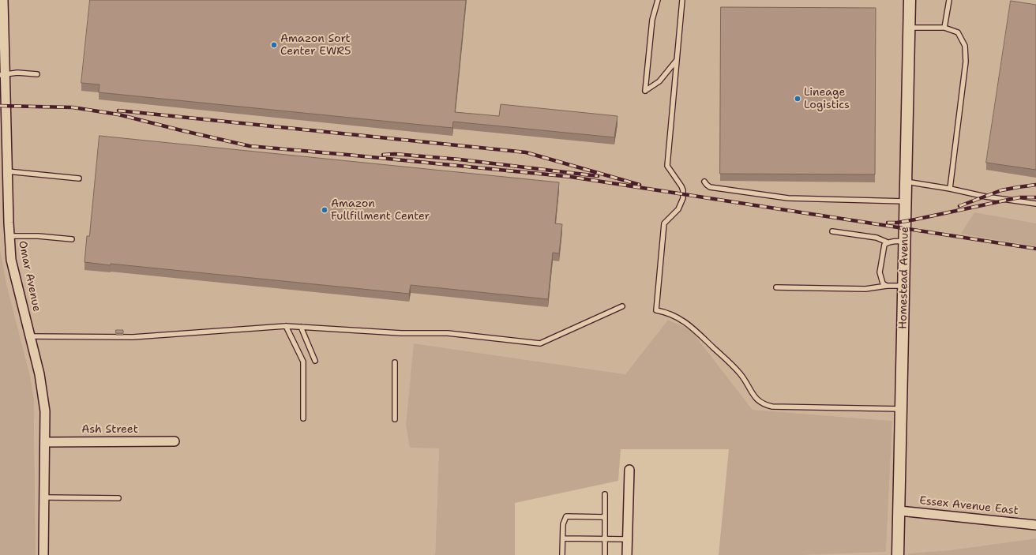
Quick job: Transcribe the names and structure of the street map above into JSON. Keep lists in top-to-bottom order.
{
  "streets": {
    "street": [
      "Omar Avenue",
      "Homestead Avenue",
      "Ash Street",
      "Essex Avenue East"
    ]
  },
  "crossings": [
    ["Omar Avenue", "Ash Street"],
    ["Homestead Avenue", "Essex Avenue East"]
  ],
  "places": ["Amazon Sort Center EWR5", "Lineage Logistics", "Amazon Fullfillment Center"]
}
